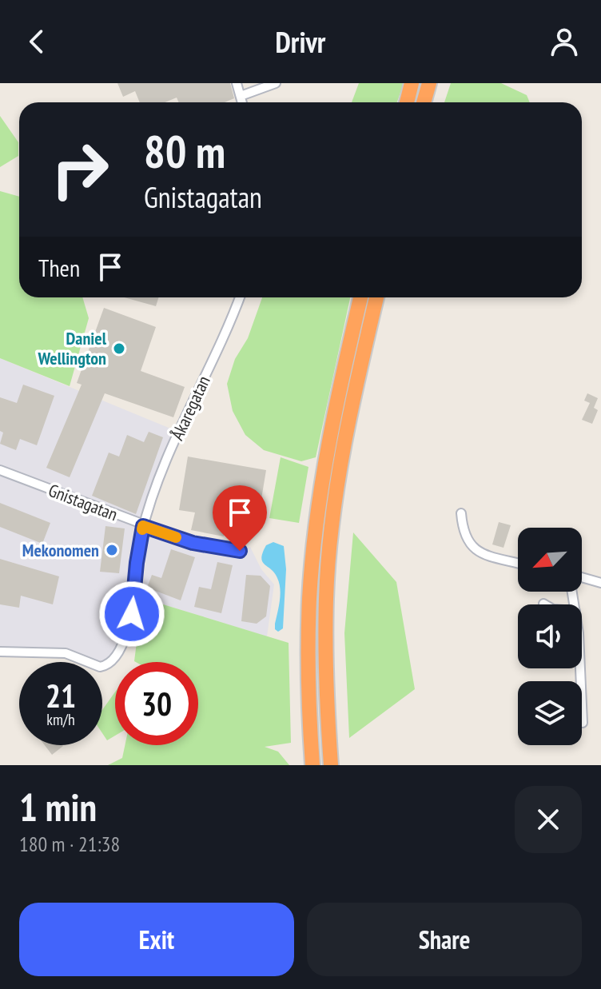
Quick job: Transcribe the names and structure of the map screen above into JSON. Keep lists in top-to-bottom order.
{
  "streets": {
    "street": ["Åkaregatan", "Gnistagatan"]
  },
  "crossings": [
    ["Åkaregatan", "Gnistagatan"]
  ],
  "places": ["Daniel Wellington", "Mekonomen"],
  "north": "bottom left",
  "page": {
    "header": "Drivr",
    "turn": ["80 m", "Gnistagatan"],
    "then": "Then",
    "speed": "21 km/h",
    "limit": "30",
    "heading": ["1 min", "180 m · 21:38"],
    "buttons": ["Exit", "Share"]
  }
}
